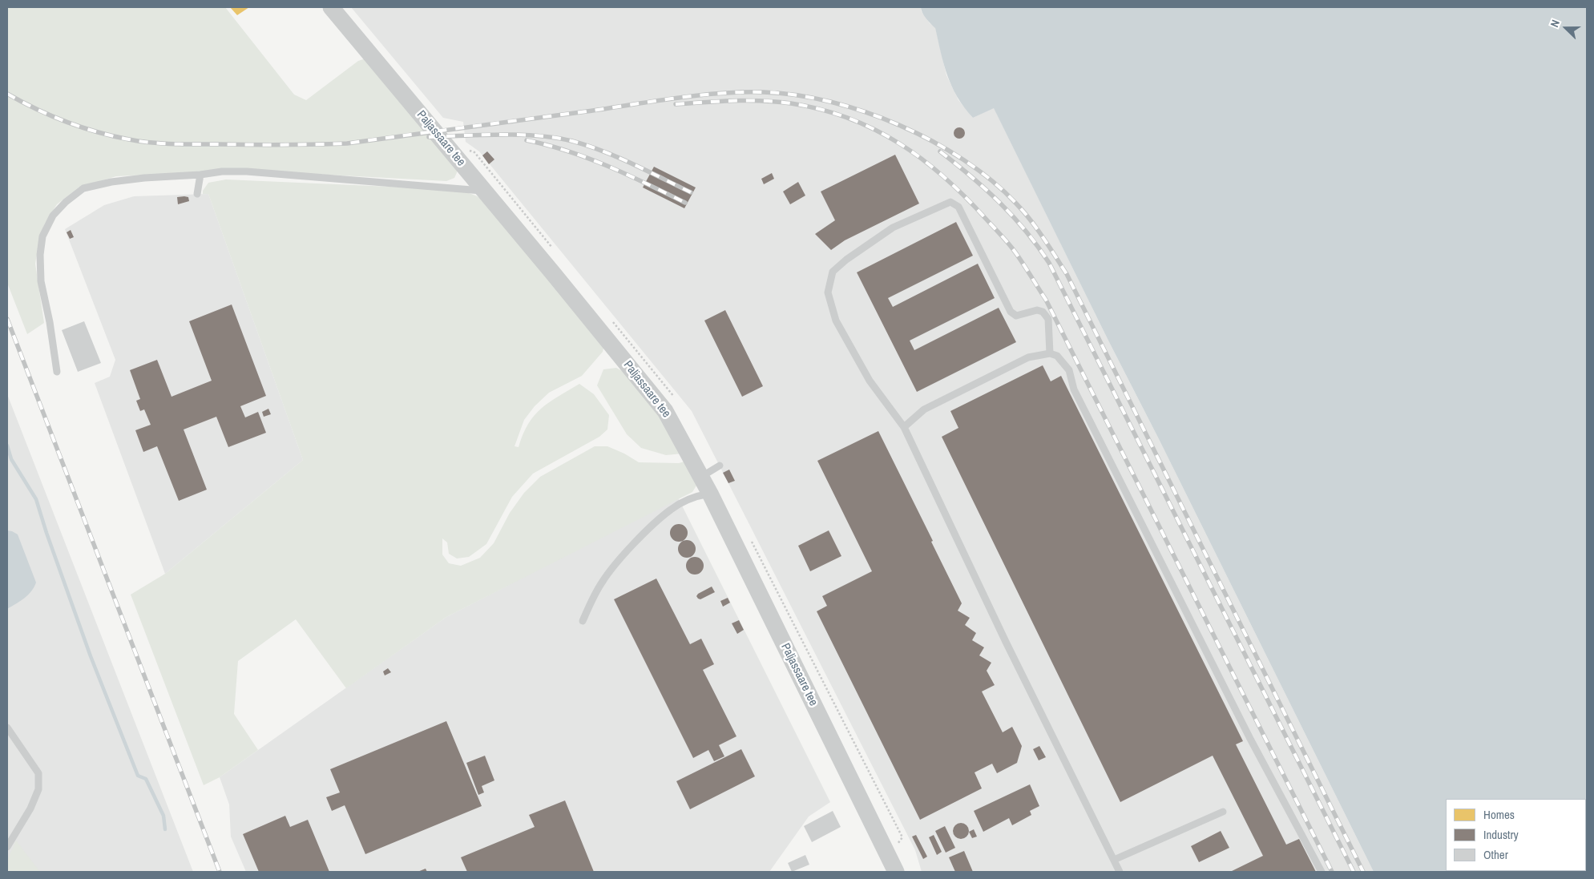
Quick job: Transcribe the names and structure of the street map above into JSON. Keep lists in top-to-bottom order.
{
  "streets": {
    "street": ["Paljassaare tee"]
  },
  "legend": ["Homes", "Industry", "Other"],
  "north": "left"
}
